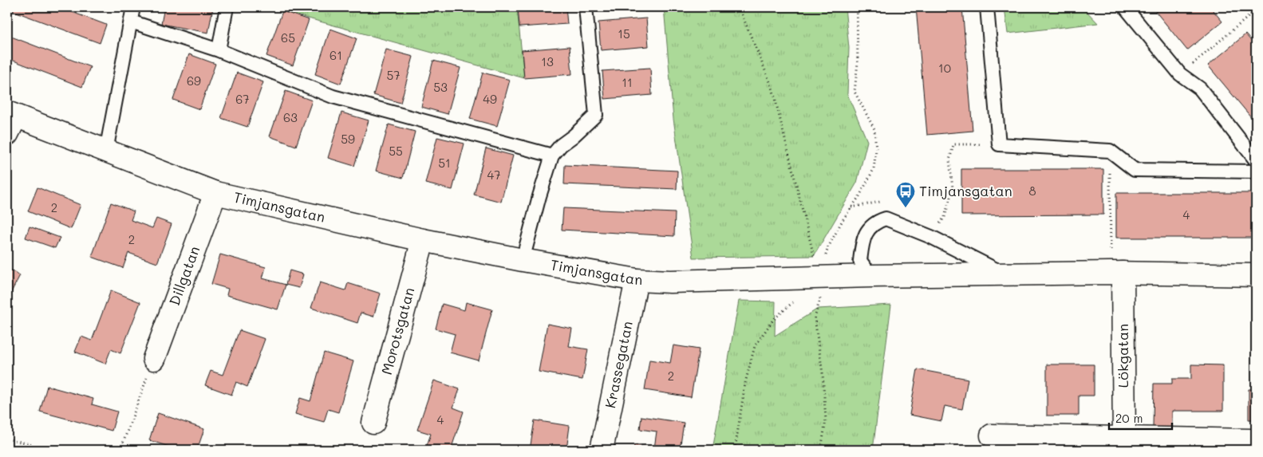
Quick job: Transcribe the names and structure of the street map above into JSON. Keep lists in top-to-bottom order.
{
  "streets": {
    "street": [
      "Timjansgatan",
      "Dillgatan",
      "Morotsgatan",
      "Lökgatan",
      "Krassegatan"
    ]
  },
  "crossings": [
    ["Timjansgatan", "Dillgatan"],
    ["Timjansgatan", "Morotsgatan"],
    ["Timjansgatan", "Lökgatan"],
    ["Timjansgatan", "Krassegatan"]
  ],
  "places": {
    "bus stop": ["Timjansgatan"]
  },
  "house_numbers": [
    "15",
    "65",
    "61",
    "13",
    "10",
    "57",
    "69",
    "11",
    "53",
    "67",
    "49",
    "63",
    "59",
    "55",
    "51",
    "47",
    "8",
    "2",
    "4",
    "2",
    "2",
    "4"
  ],
  "scale_bar": "20 m"
}
